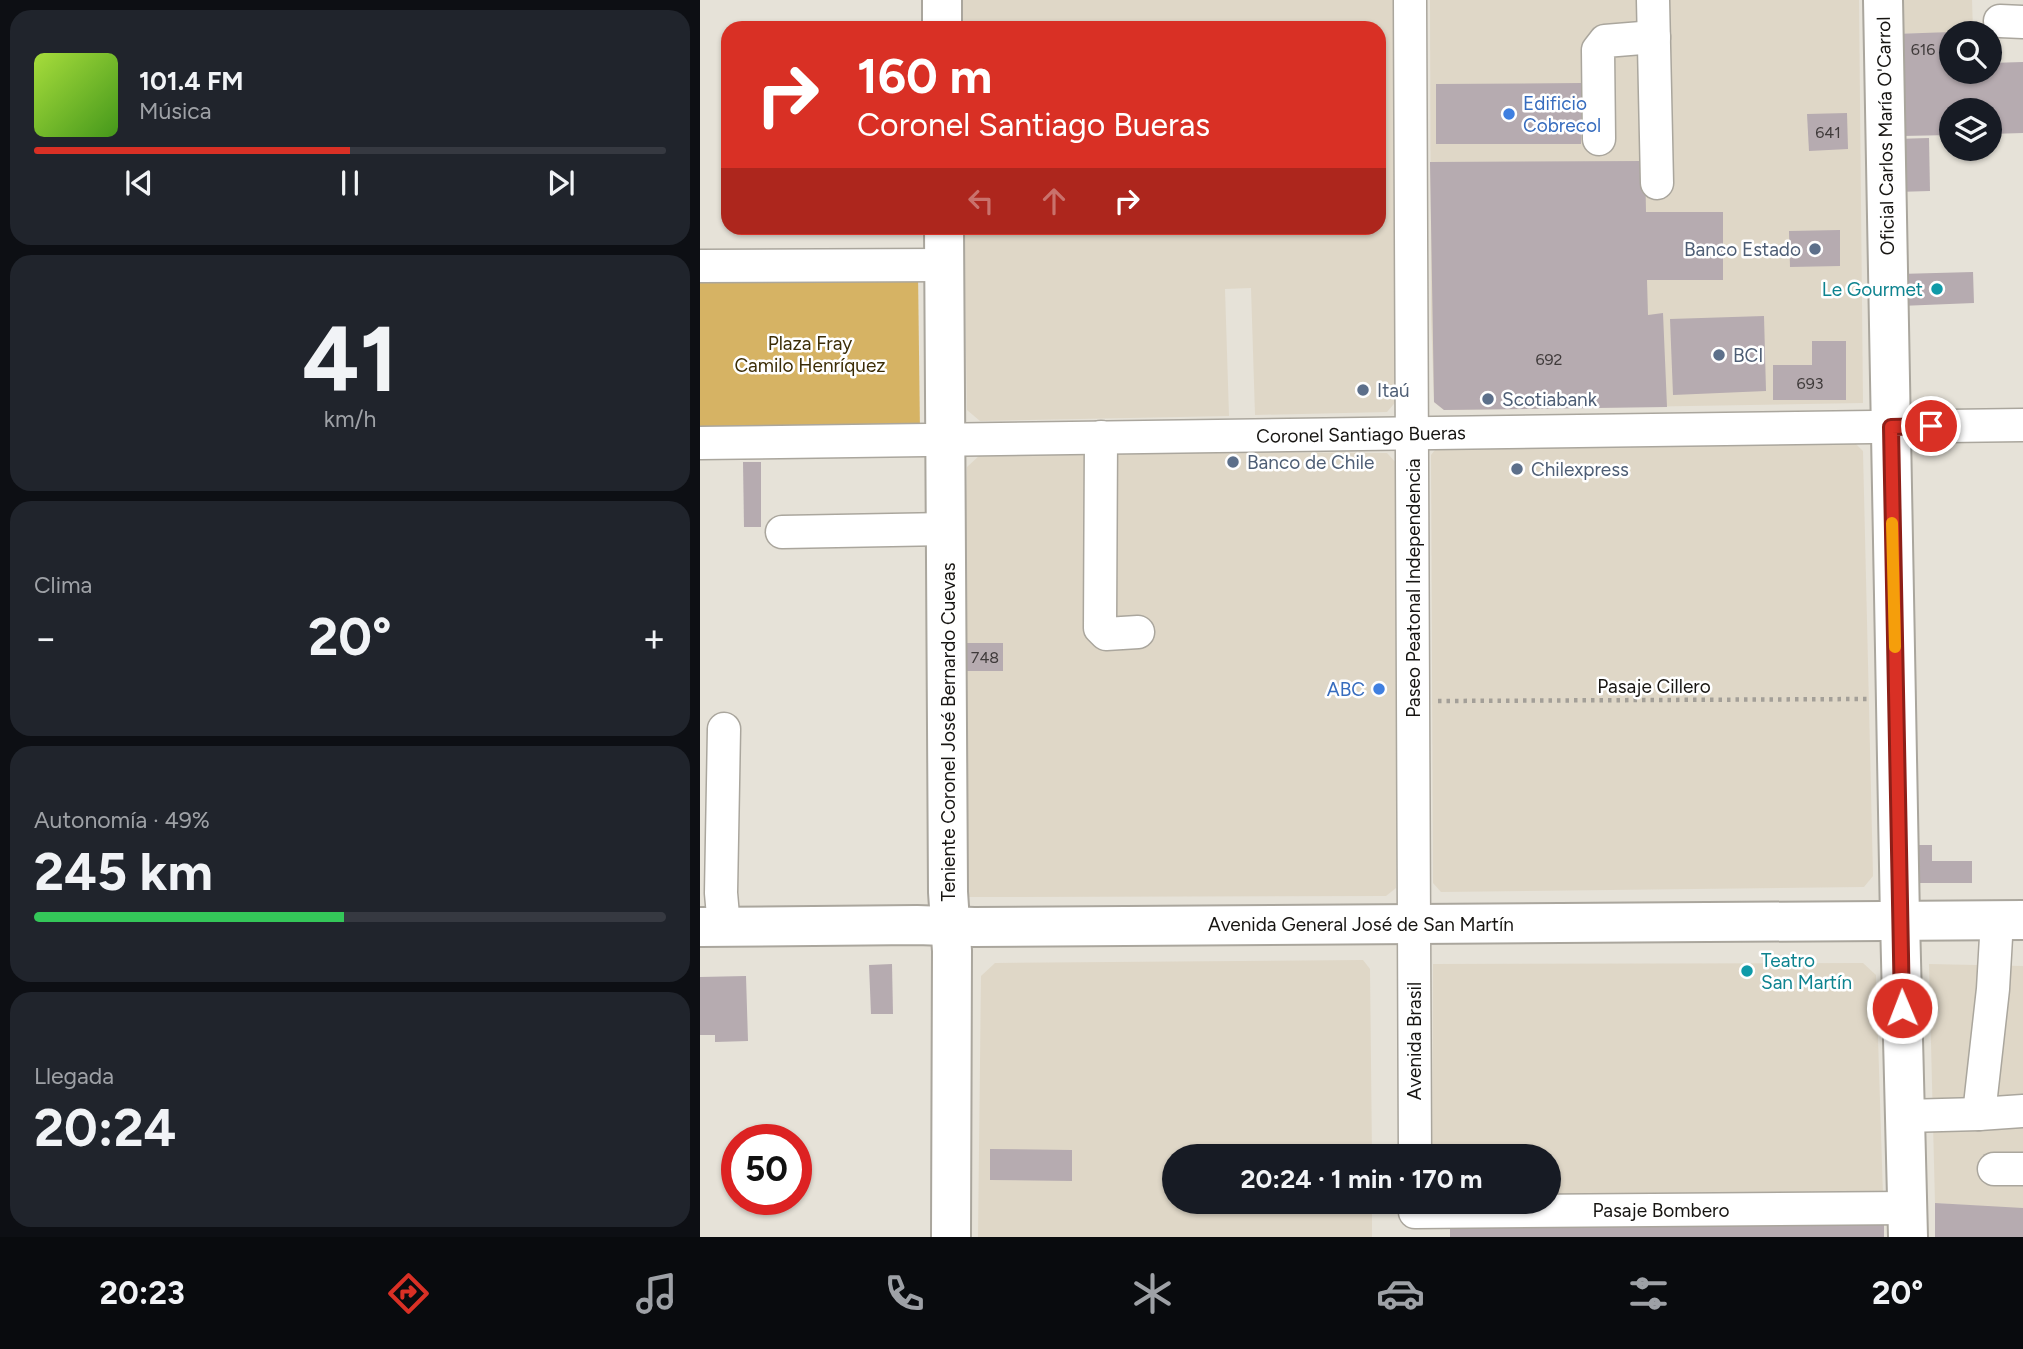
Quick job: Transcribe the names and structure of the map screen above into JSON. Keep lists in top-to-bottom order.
{
  "streets": {
    "main road": ["Oficial Carlos María O'Carrol", "Teniente Coronel José Bernardo Cuevas", "Avenida General José de San Martín"],
    "street": [
      "Coronel Santiago Bueras",
      "Paseo Peatonal Independencia",
      "Avenida Brasil",
      "Pasaje Bombero"
    ],
    "path": ["Pasaje Cillero"]
  },
  "crossings": [
    ["Oficial Carlos María O'Carrol", "Coronel Santiago Bueras"],
    ["Oficial Carlos María O'Carrol", "Pasaje Cillero"],
    ["Oficial Carlos María O'Carrol", "Avenida General José de San Martín"],
    ["Oficial Carlos María O'Carrol", "Pasaje Bombero"],
    ["Coronel Santiago Bueras", "Paseo Peatonal Independencia"],
    ["Coronel Santiago Bueras", "Teniente Coronel José Bernardo Cuevas"],
    ["Paseo Peatonal Independencia", "Pasaje Cillero"],
    ["Paseo Peatonal Independencia", "Avenida General José de San Martín"],
    ["Paseo Peatonal Independencia", "Avenida Brasil"],
    ["Teniente Coronel José Bernardo Cuevas", "Avenida General José de San Martín"],
    ["Avenida General José de San Martín", "Avenida Brasil"]
  ],
  "parks": ["Plaza Fray Camilo Henríquez"],
  "places": [
    "Edificio Cobrecol",
    "Banco Estado",
    "Le Gourmet",
    "BCI",
    "Itaú",
    "Scotiabank",
    "Banco de Chile",
    "Chilexpress",
    "ABC",
    "Teatro San Martín"
  ],
  "house_numbers": [
    "616",
    "641",
    "692",
    "693",
    "748"
  ],
  "page": {
    "turn": ["160 m", "Coronel Santiago Bueras"],
    "song": ["101.4 FM", "Música"],
    "tile": [
      ["41", "km/h"],
      "Clima",
      ["Autonomía · 49%", "245 km"],
      ["Llegada", "20:24"]
    ],
    "heat": ["−", "20°", "+"],
    "limit": "50",
    "trip": "20:24 · 1 min · 170 m",
    "tabs": ["20:23", "20°"]
  }
}
